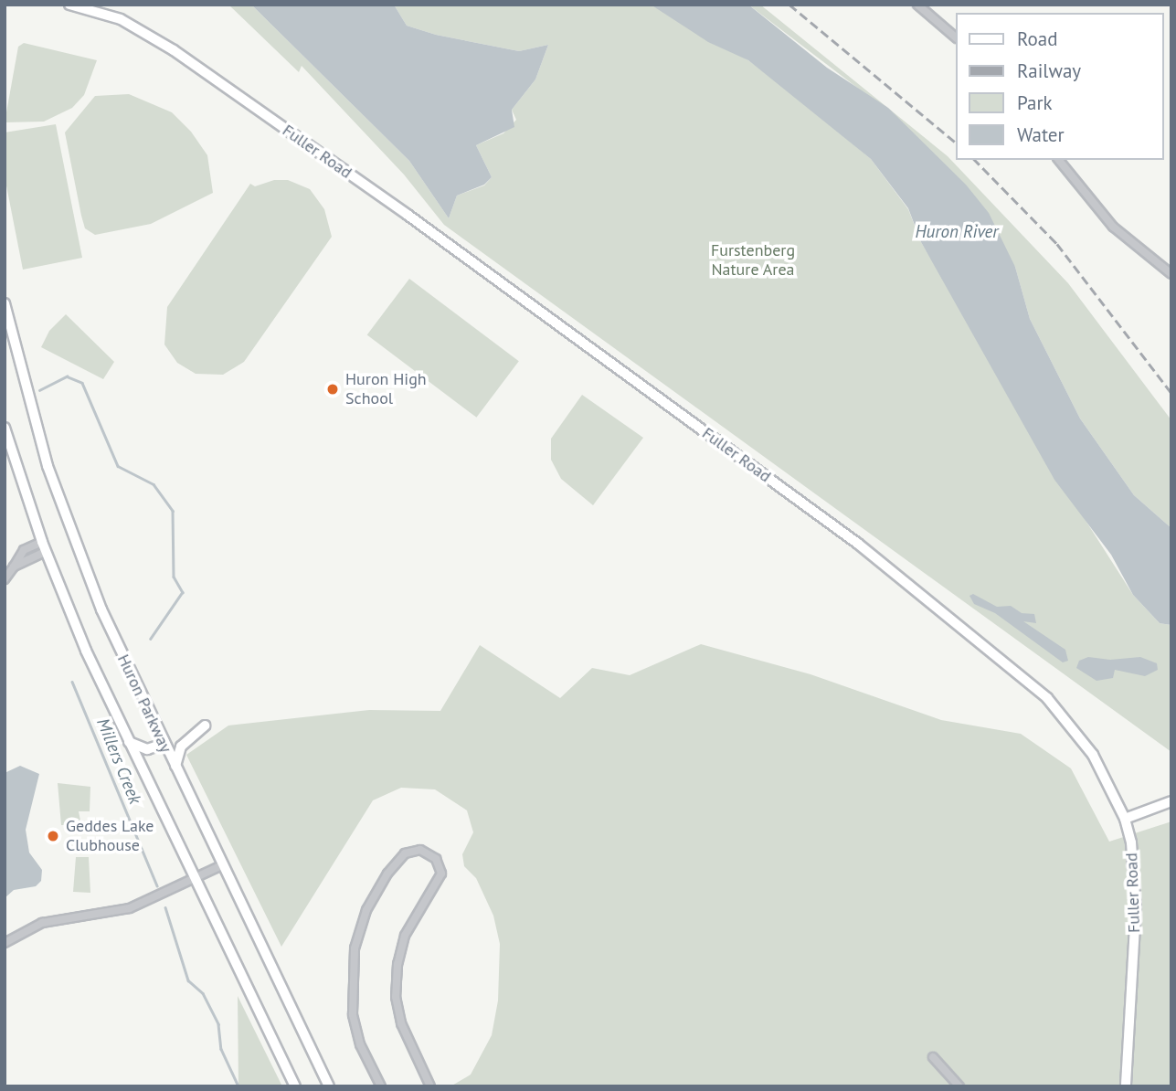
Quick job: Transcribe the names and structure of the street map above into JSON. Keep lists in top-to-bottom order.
{
  "streets": {
    "main road": ["Fuller Road", "Huron Parkway"]
  },
  "water": ["Huron River", "Millers Creek"],
  "parks": ["Furstenberg Nature Area"],
  "places": ["Huron High School", "Geddes Lake Clubhouse"],
  "legend": [
    "Road",
    "Railway",
    "Park",
    "Water"
  ]
}
